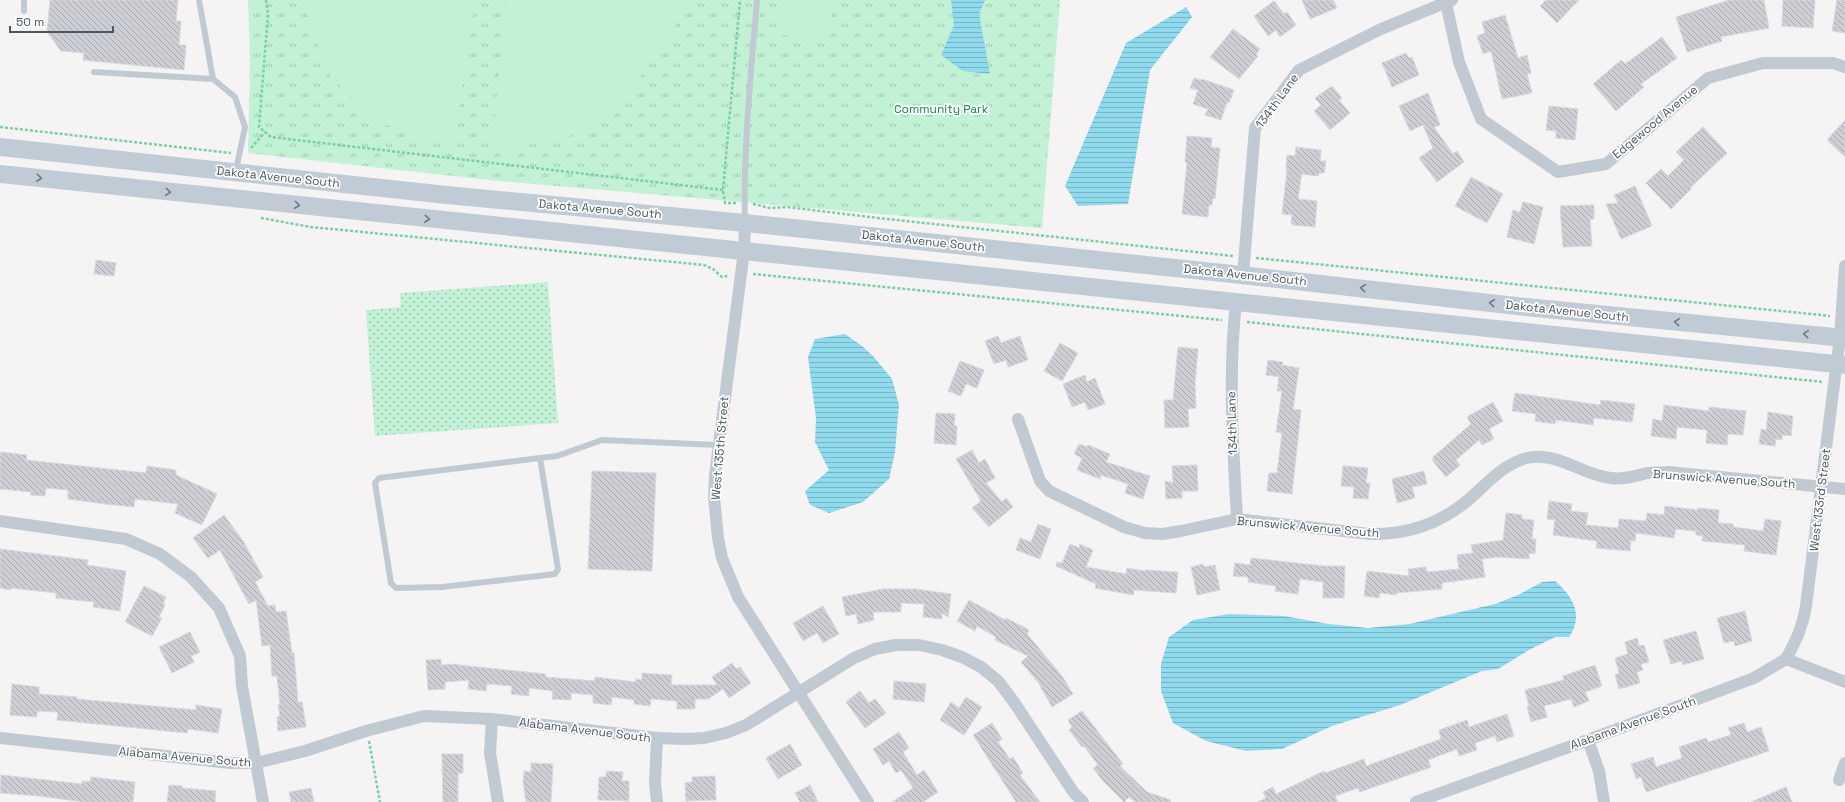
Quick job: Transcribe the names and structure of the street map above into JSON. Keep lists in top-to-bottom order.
{
  "streets": {
    "main road": ["Dakota Avenue South"],
    "street": [
      "134th Lane",
      "Edgewood Avenue",
      "West 135th Street",
      "Brunswick Avenue South",
      "West 133rd Street",
      "Alabama Avenue South"
    ]
  },
  "crossings": [
    ["134th Lane", "Edgewood Avenue"],
    ["134th Lane", "Dakota Avenue South"],
    ["134th Lane", "Brunswick Avenue South"],
    ["Dakota Avenue South", "West 135th Street"],
    ["Dakota Avenue South", "West 133rd Street"],
    ["West 135th Street", "Alabama Avenue South"],
    ["Brunswick Avenue South", "West 133rd Street"],
    ["West 133rd Street", "Alabama Avenue South"]
  ],
  "parks": ["Community Park"],
  "scale_bar": "50 m"
}
